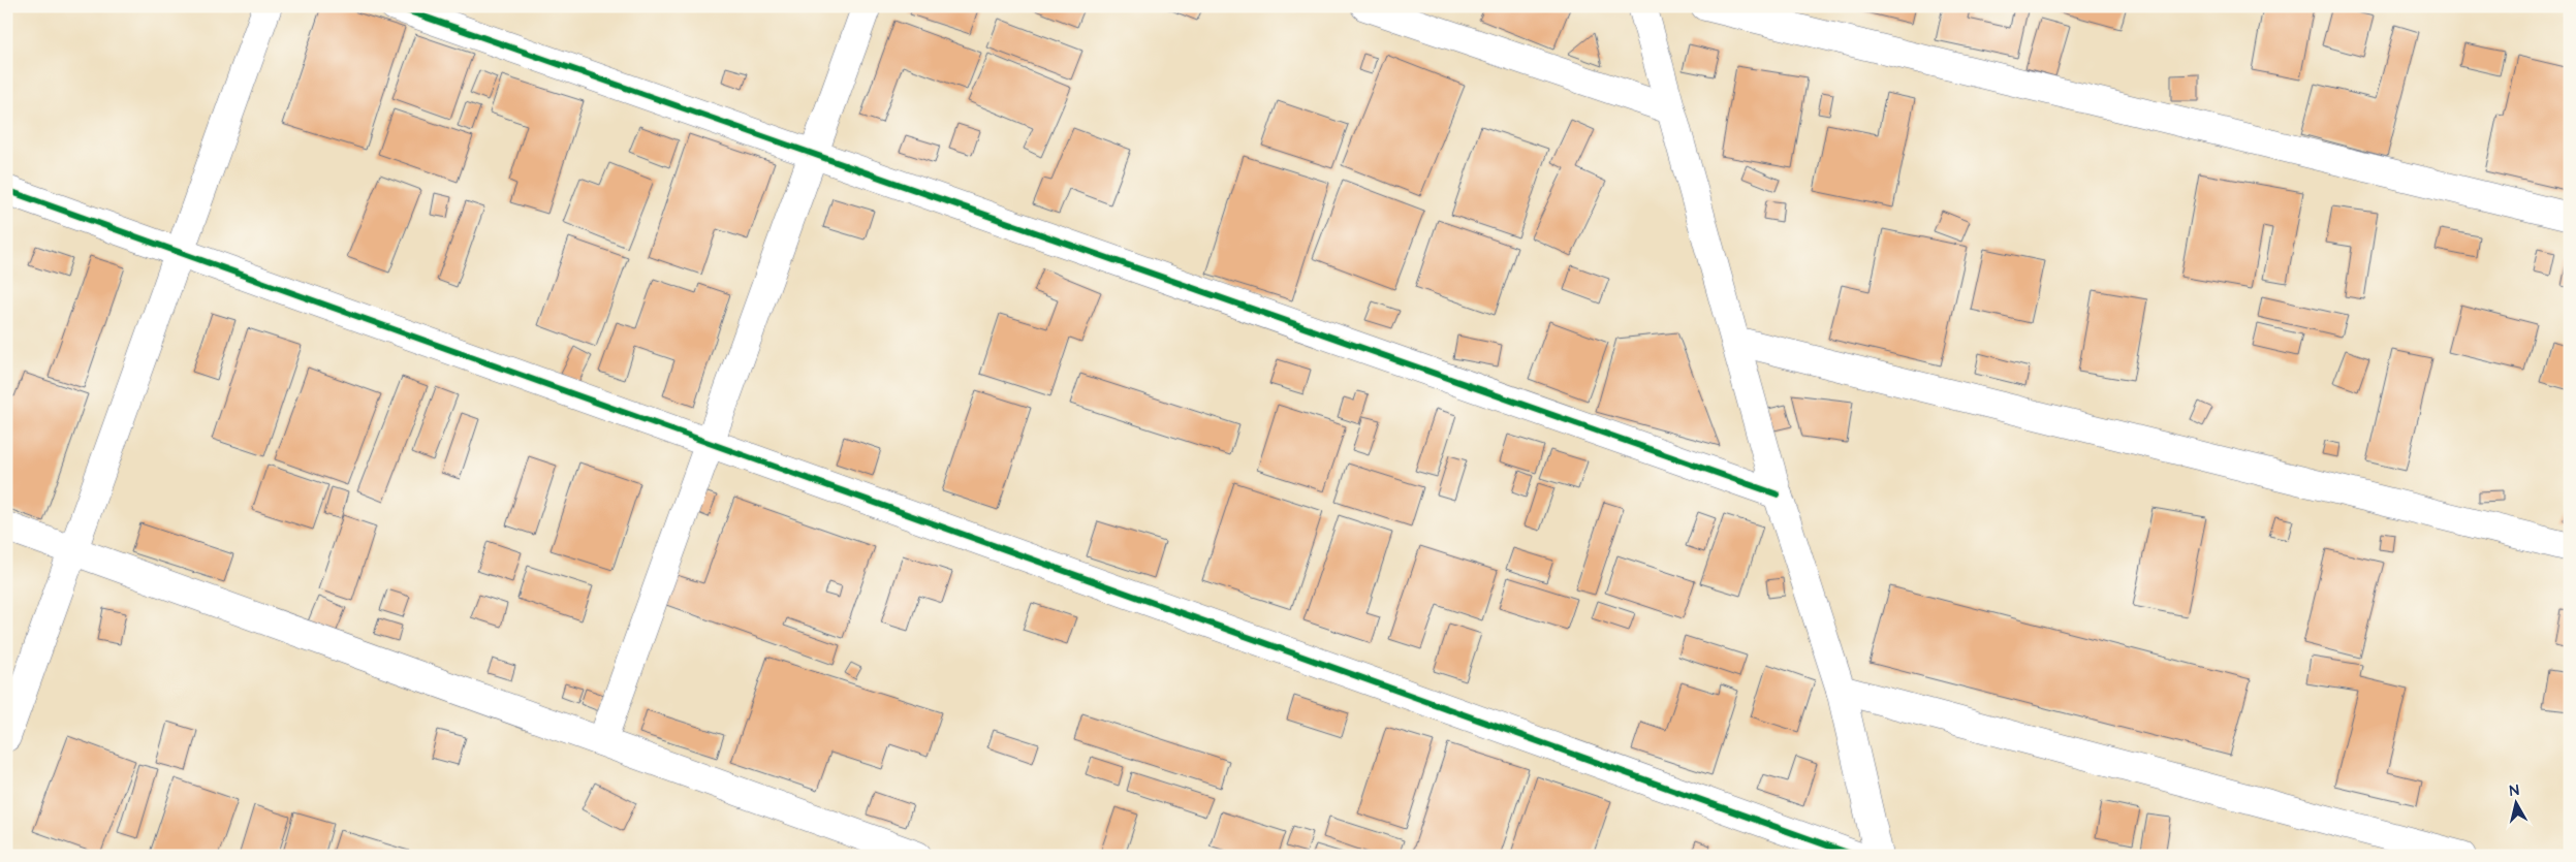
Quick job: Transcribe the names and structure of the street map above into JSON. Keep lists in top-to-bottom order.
{
  "north": "top"
}
